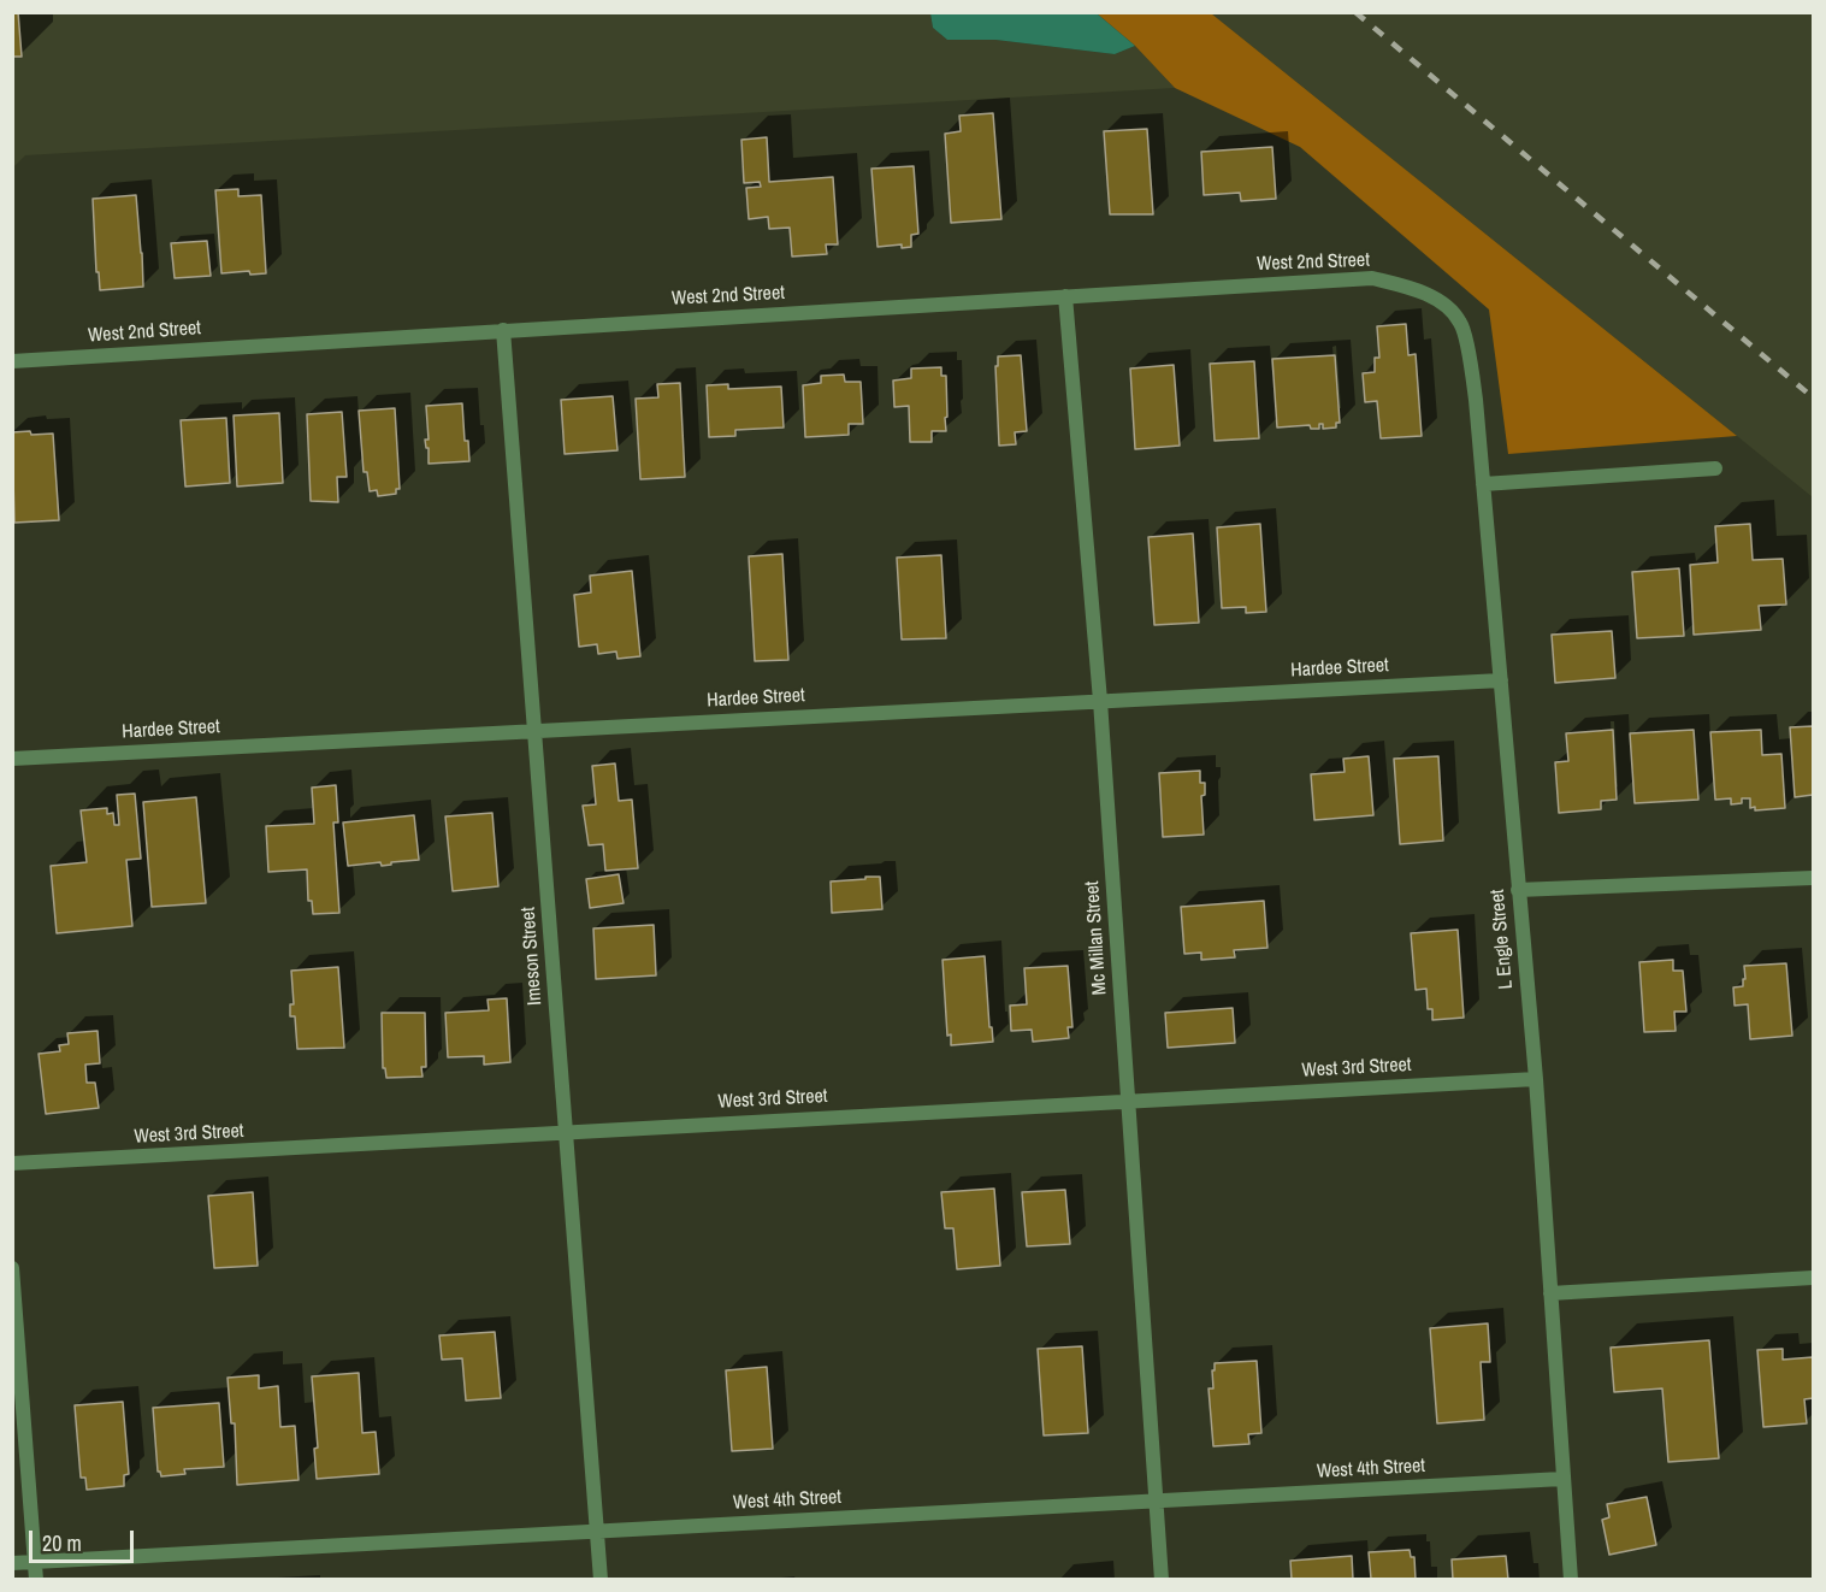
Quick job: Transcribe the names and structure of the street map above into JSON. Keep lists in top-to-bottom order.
{
  "streets": {
    "street": [
      "West 2nd Street",
      "Hardee Street",
      "Mc Millan Street",
      "L Engle Street",
      "Imeson Street",
      "West 3rd Street",
      "West 4th Street"
    ]
  },
  "crossings": [
    ["West 2nd Street", "Mc Millan Street"],
    ["West 2nd Street", "L Engle Street"],
    ["West 2nd Street", "Imeson Street"],
    ["Hardee Street", "Mc Millan Street"],
    ["Hardee Street", "L Engle Street"],
    ["Hardee Street", "Imeson Street"],
    ["Mc Millan Street", "West 3rd Street"],
    ["Mc Millan Street", "West 4th Street"],
    ["L Engle Street", "West 3rd Street"],
    ["L Engle Street", "West 4th Street"],
    ["Imeson Street", "West 3rd Street"],
    ["Imeson Street", "West 4th Street"]
  ],
  "scale_bar": "20 m"
}
